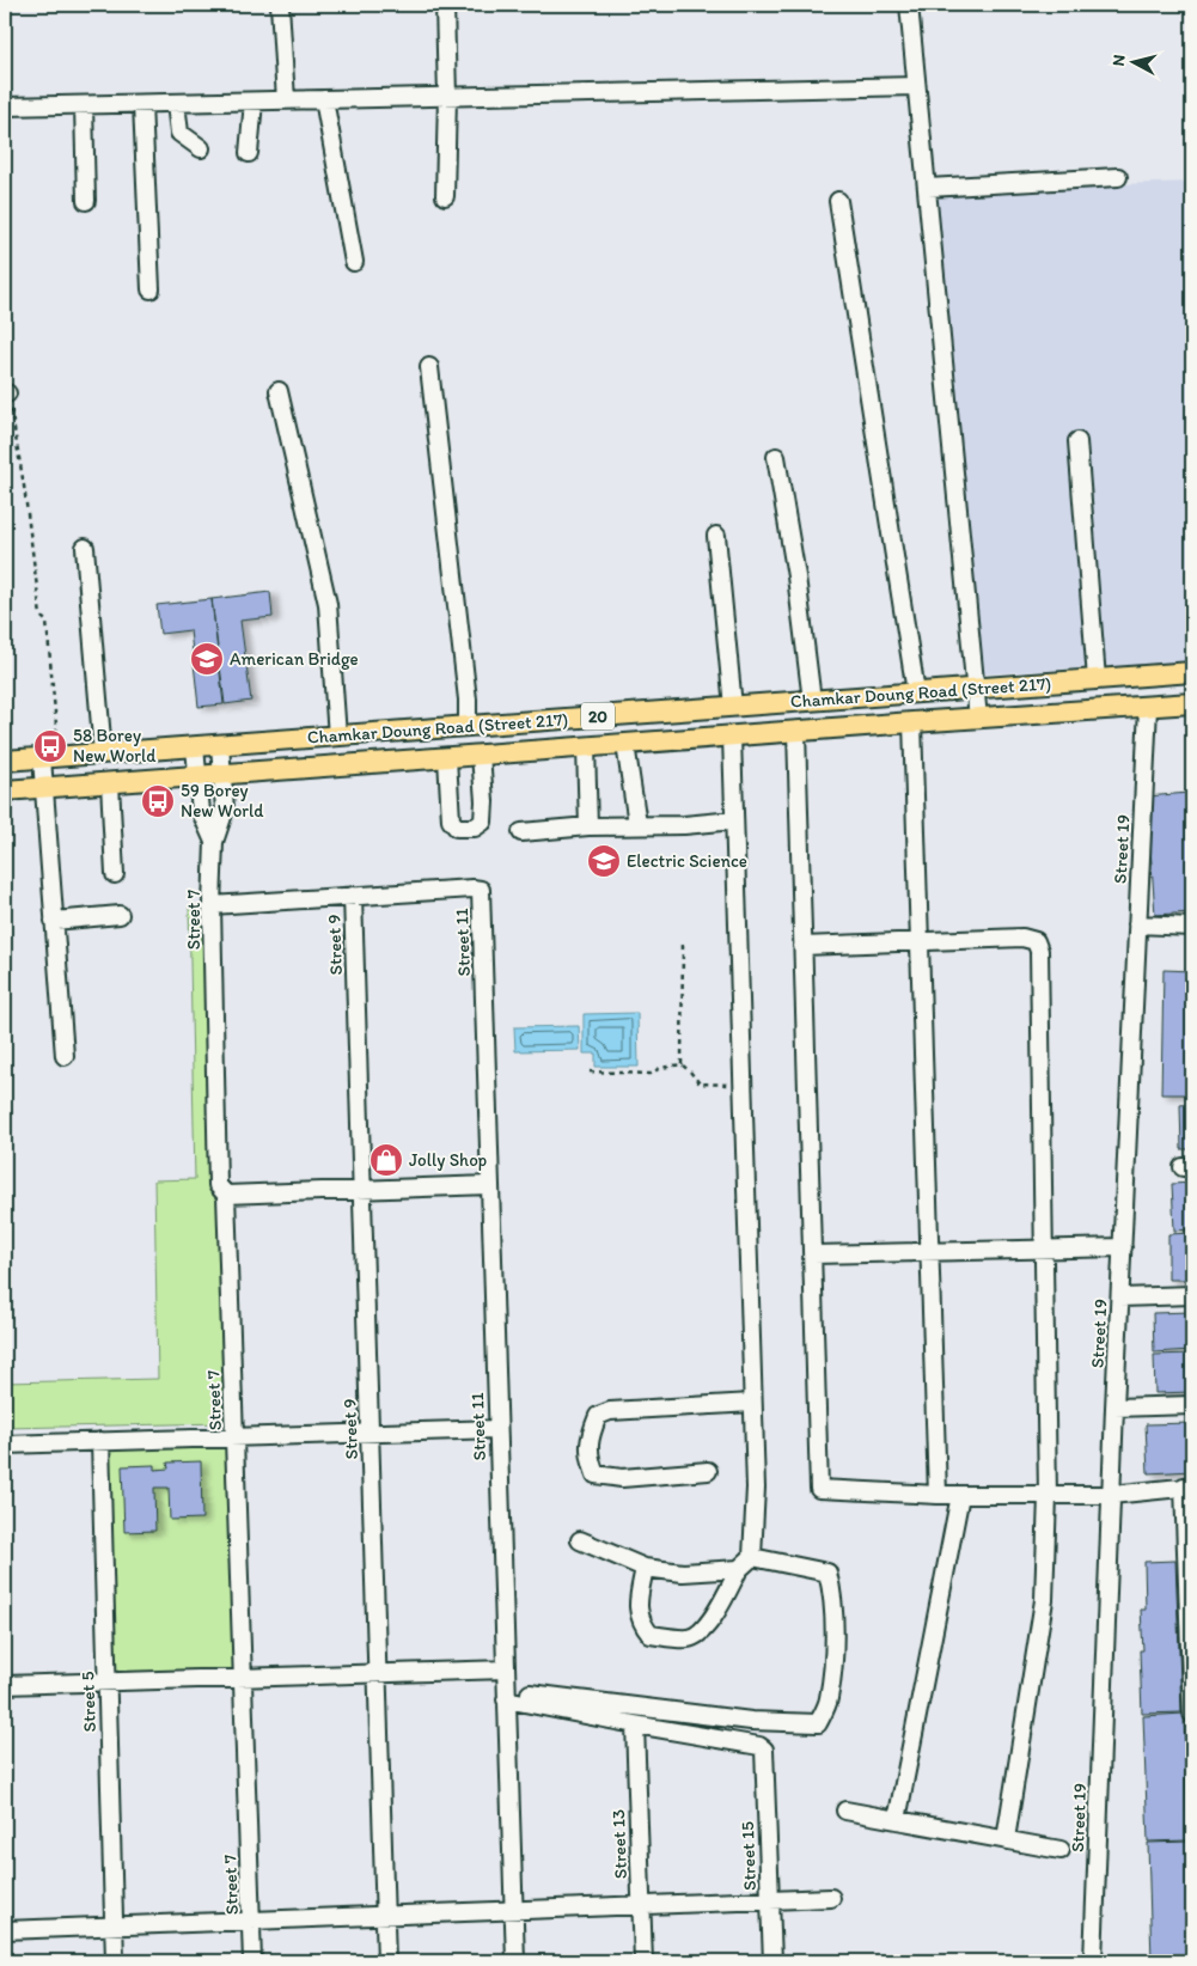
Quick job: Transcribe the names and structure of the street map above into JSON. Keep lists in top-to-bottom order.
{
  "streets": {
    "main road": ["Chamkar Doung Road (Street 217)", "20"],
    "street": [
      "Street 19",
      "Street 7",
      "Street 11",
      "Street 9",
      "Street 5",
      "Street 13",
      "Street 15"
    ]
  },
  "crossings": [
    ["Chamkar Doung Road (Street 217)", "Street 19"],
    ["Chamkar Doung Road (Street 217)", "Street 7"],
    ["Street 11", "Street 9"],
    ["Street 13", "Street 15"]
  ],
  "places": {
    "school or university": ["American Bridge", "Electric Science"],
    "bus stop": ["58 Borey New World", "59 Borey New World"],
    "shop": ["Jolly Shop"]
  },
  "north": "left"
}
